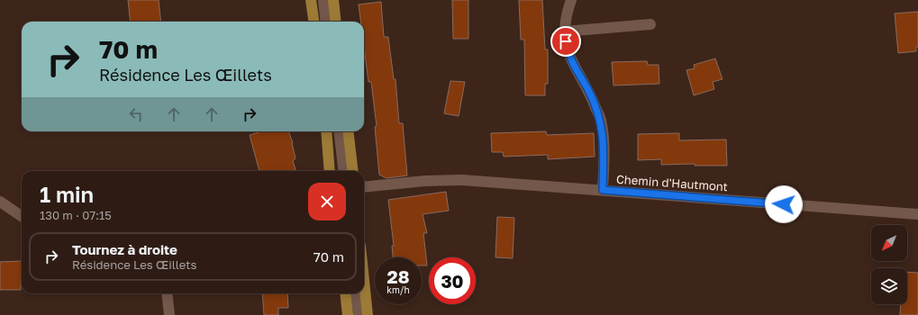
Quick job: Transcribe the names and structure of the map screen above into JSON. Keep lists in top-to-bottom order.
{
  "streets": {
    "street": ["Chemin d'Hautmont"]
  },
  "north": "bottom left",
  "page": {
    "turn": ["70 m", "Résidence Les Œillets"],
    "heading": ["1 min", "130 m · 07:15"],
    "list": [
      {
        "name": "Tournez à droite",
        "note": "Résidence Les Œillets",
        "value": "70 m"
      }
    ],
    "speed": "28 km/h",
    "limit": "30"
  }
}
